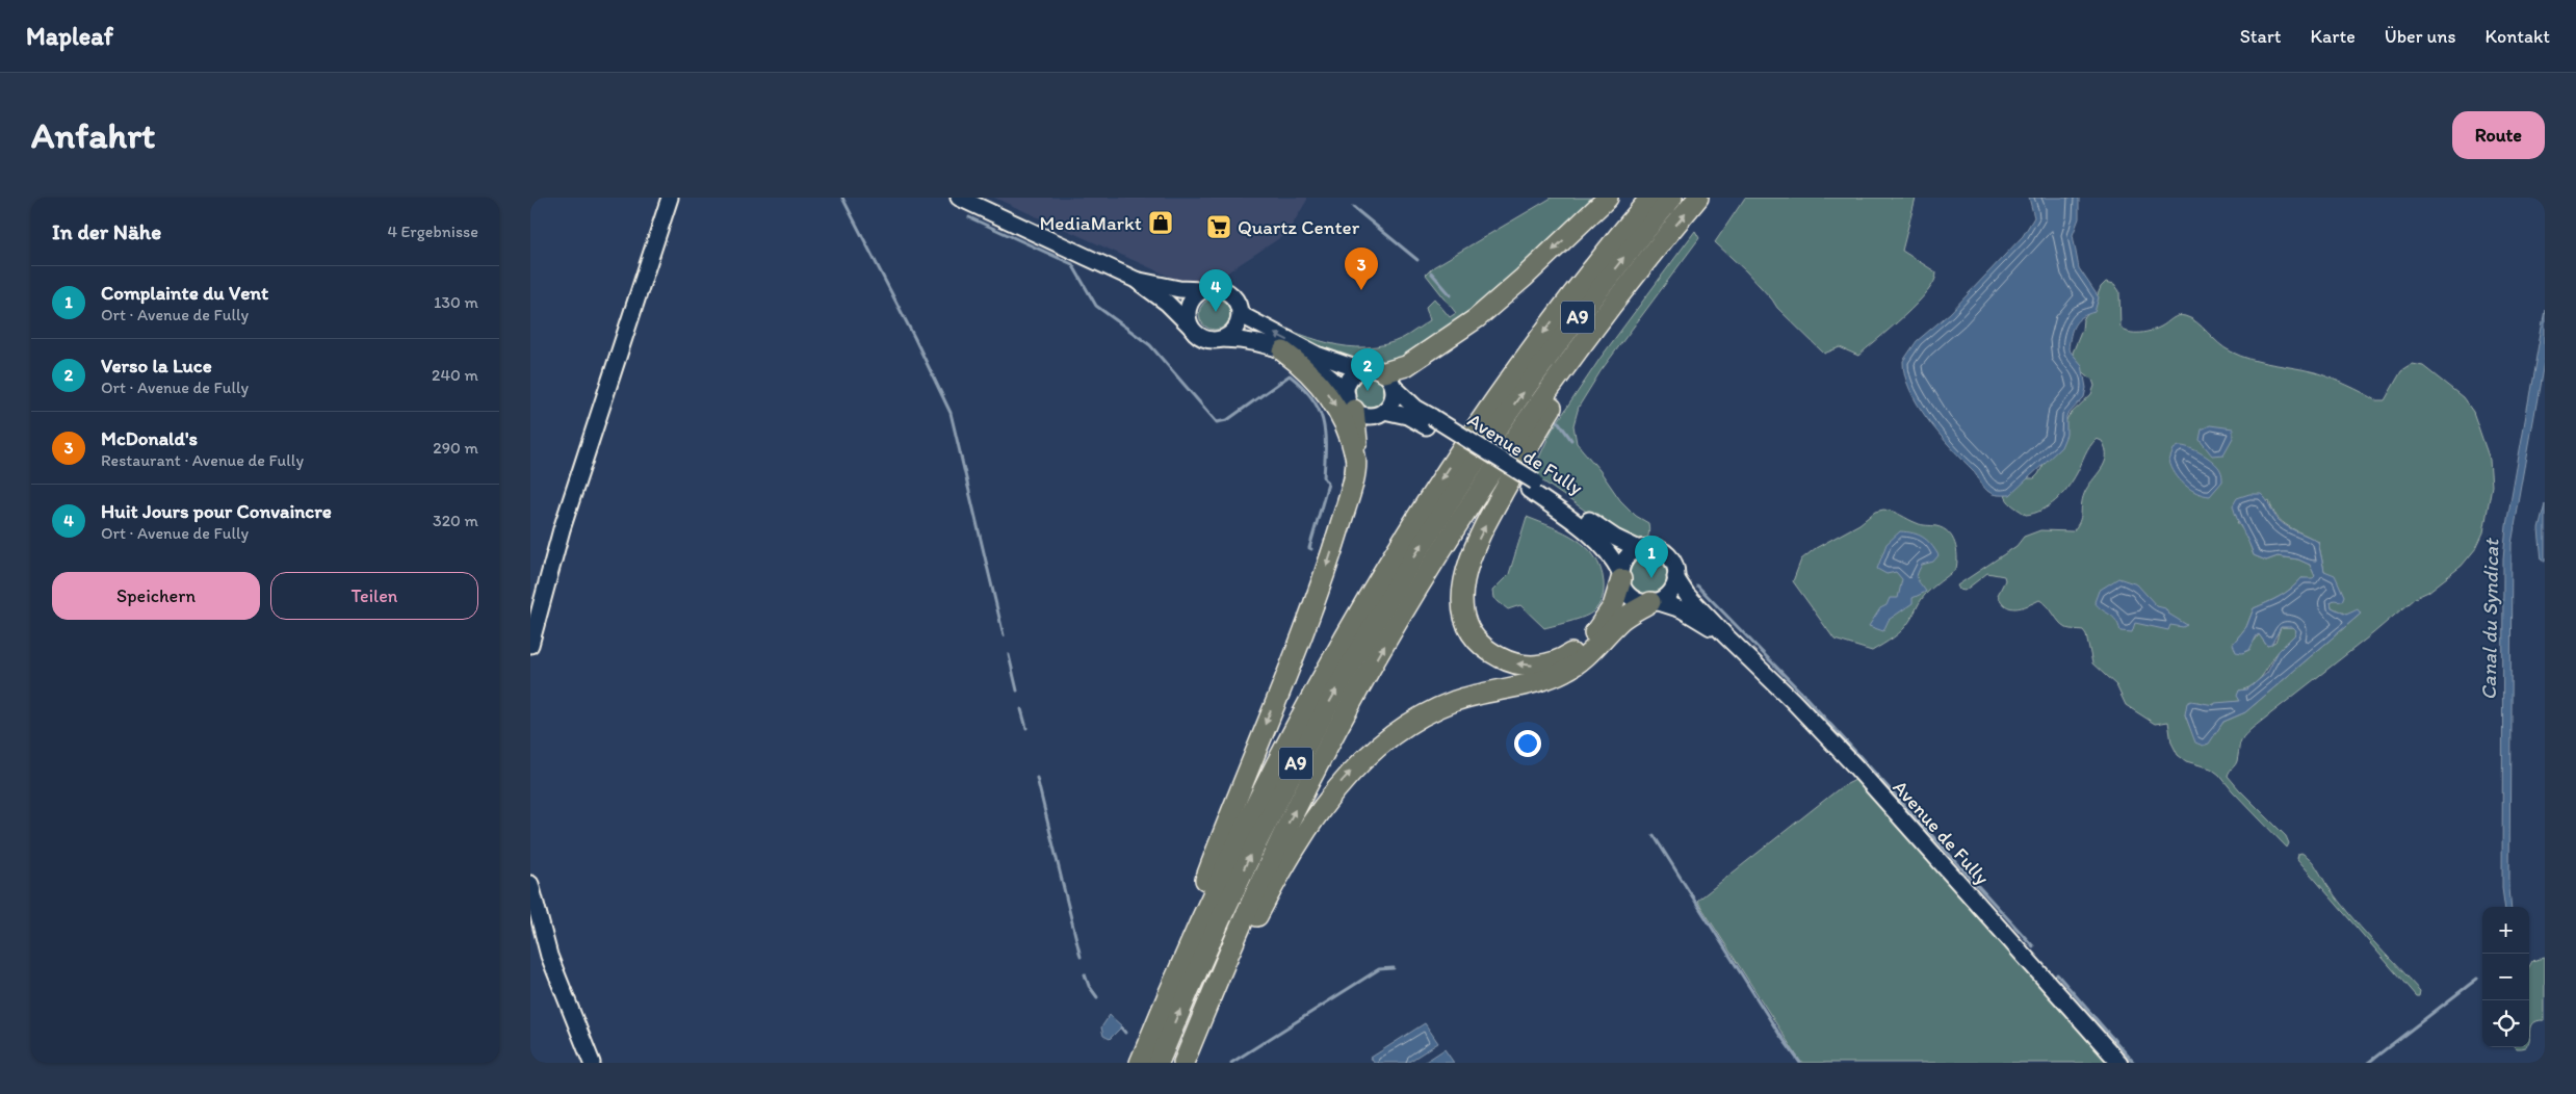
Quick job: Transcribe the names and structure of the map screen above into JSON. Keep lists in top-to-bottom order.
{
  "streets": {
    "highway": ["A9"],
    "main road": ["Avenue de Fully"]
  },
  "water": ["Canal du Syndicat"],
  "places": {
    "shop": ["MediaMarkt"],
    "supermarket": ["Quartz Center"]
  },
  "page": {
    "header": "Mapleaf",
    "nav": [
      "Start",
      "Karte",
      "Über uns",
      "Kontakt"
    ],
    "buttons": [
      "Route",
      ["Speichern", "Teilen"]
    ],
    "title": "Anfahrt",
    "heading": ["In der Nähe", "4 Ergebnisse"],
    "pins": [
      "3",
      "4",
      "2",
      "1"
    ],
    "list": [
      {
        "mark": "1",
        "name": "Complainte du Vent",
        "note": "Ort · Avenue de Fully",
        "value": "130 m"
      },
      {
        "mark": "2",
        "name": "Verso la Luce",
        "note": "Ort · Avenue de Fully",
        "value": "240 m"
      },
      {
        "mark": "3",
        "name": "McDonald's",
        "note": "Restaurant · Avenue de Fully",
        "value": "290 m"
      },
      {
        "mark": "4",
        "name": "Huit Jours pour Convaincre",
        "note": "Ort · Avenue de Fully",
        "value": "320 m"
      }
    ],
    "map_buttons": ["+", "−"]
  }
}
